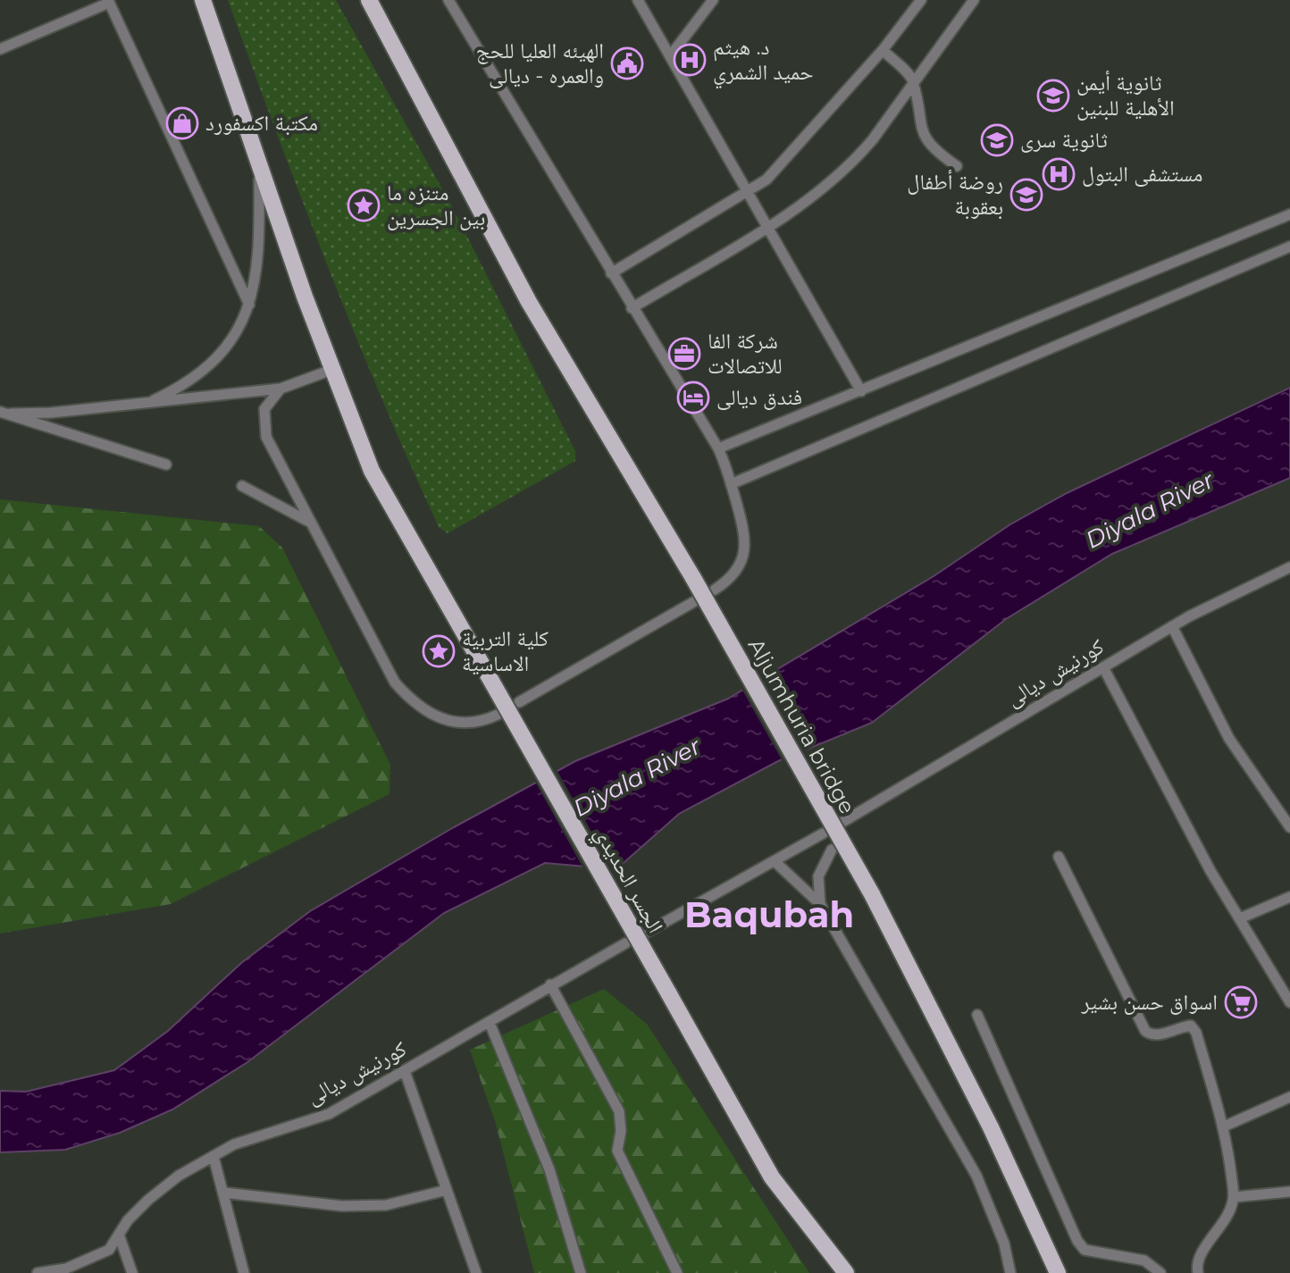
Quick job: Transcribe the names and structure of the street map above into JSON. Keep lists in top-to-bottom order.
{
  "streets": {
    "main road": ["Aljumhuria bridge", "الجسر الحديدي"],
    "street": ["كورنيش ديالى"]
  },
  "districts": ["Baqubah"],
  "water": ["Diyala River"],
  "places": {
    "hospital": ["د. هيثم حميد الشمري", "مستشفى البتول"],
    "public building": ["الهيئه العليا للحج والعمره - ديالى"],
    "school or university": ["ثانوية أيمن الأهلية للبنين", "ثانوية سرى", "روضة أطفال بعقوبة"],
    "shop": ["مكتبة اكسفورد"],
    "place": ["متنزه ما بين الجسرين", "كلية التربية الاساسية"],
    "office": ["شركة الفا للاتصالات"],
    "hotel": ["فندق ديالى"],
    "supermarket": ["اسواق حسن بشير"]
  }
}
